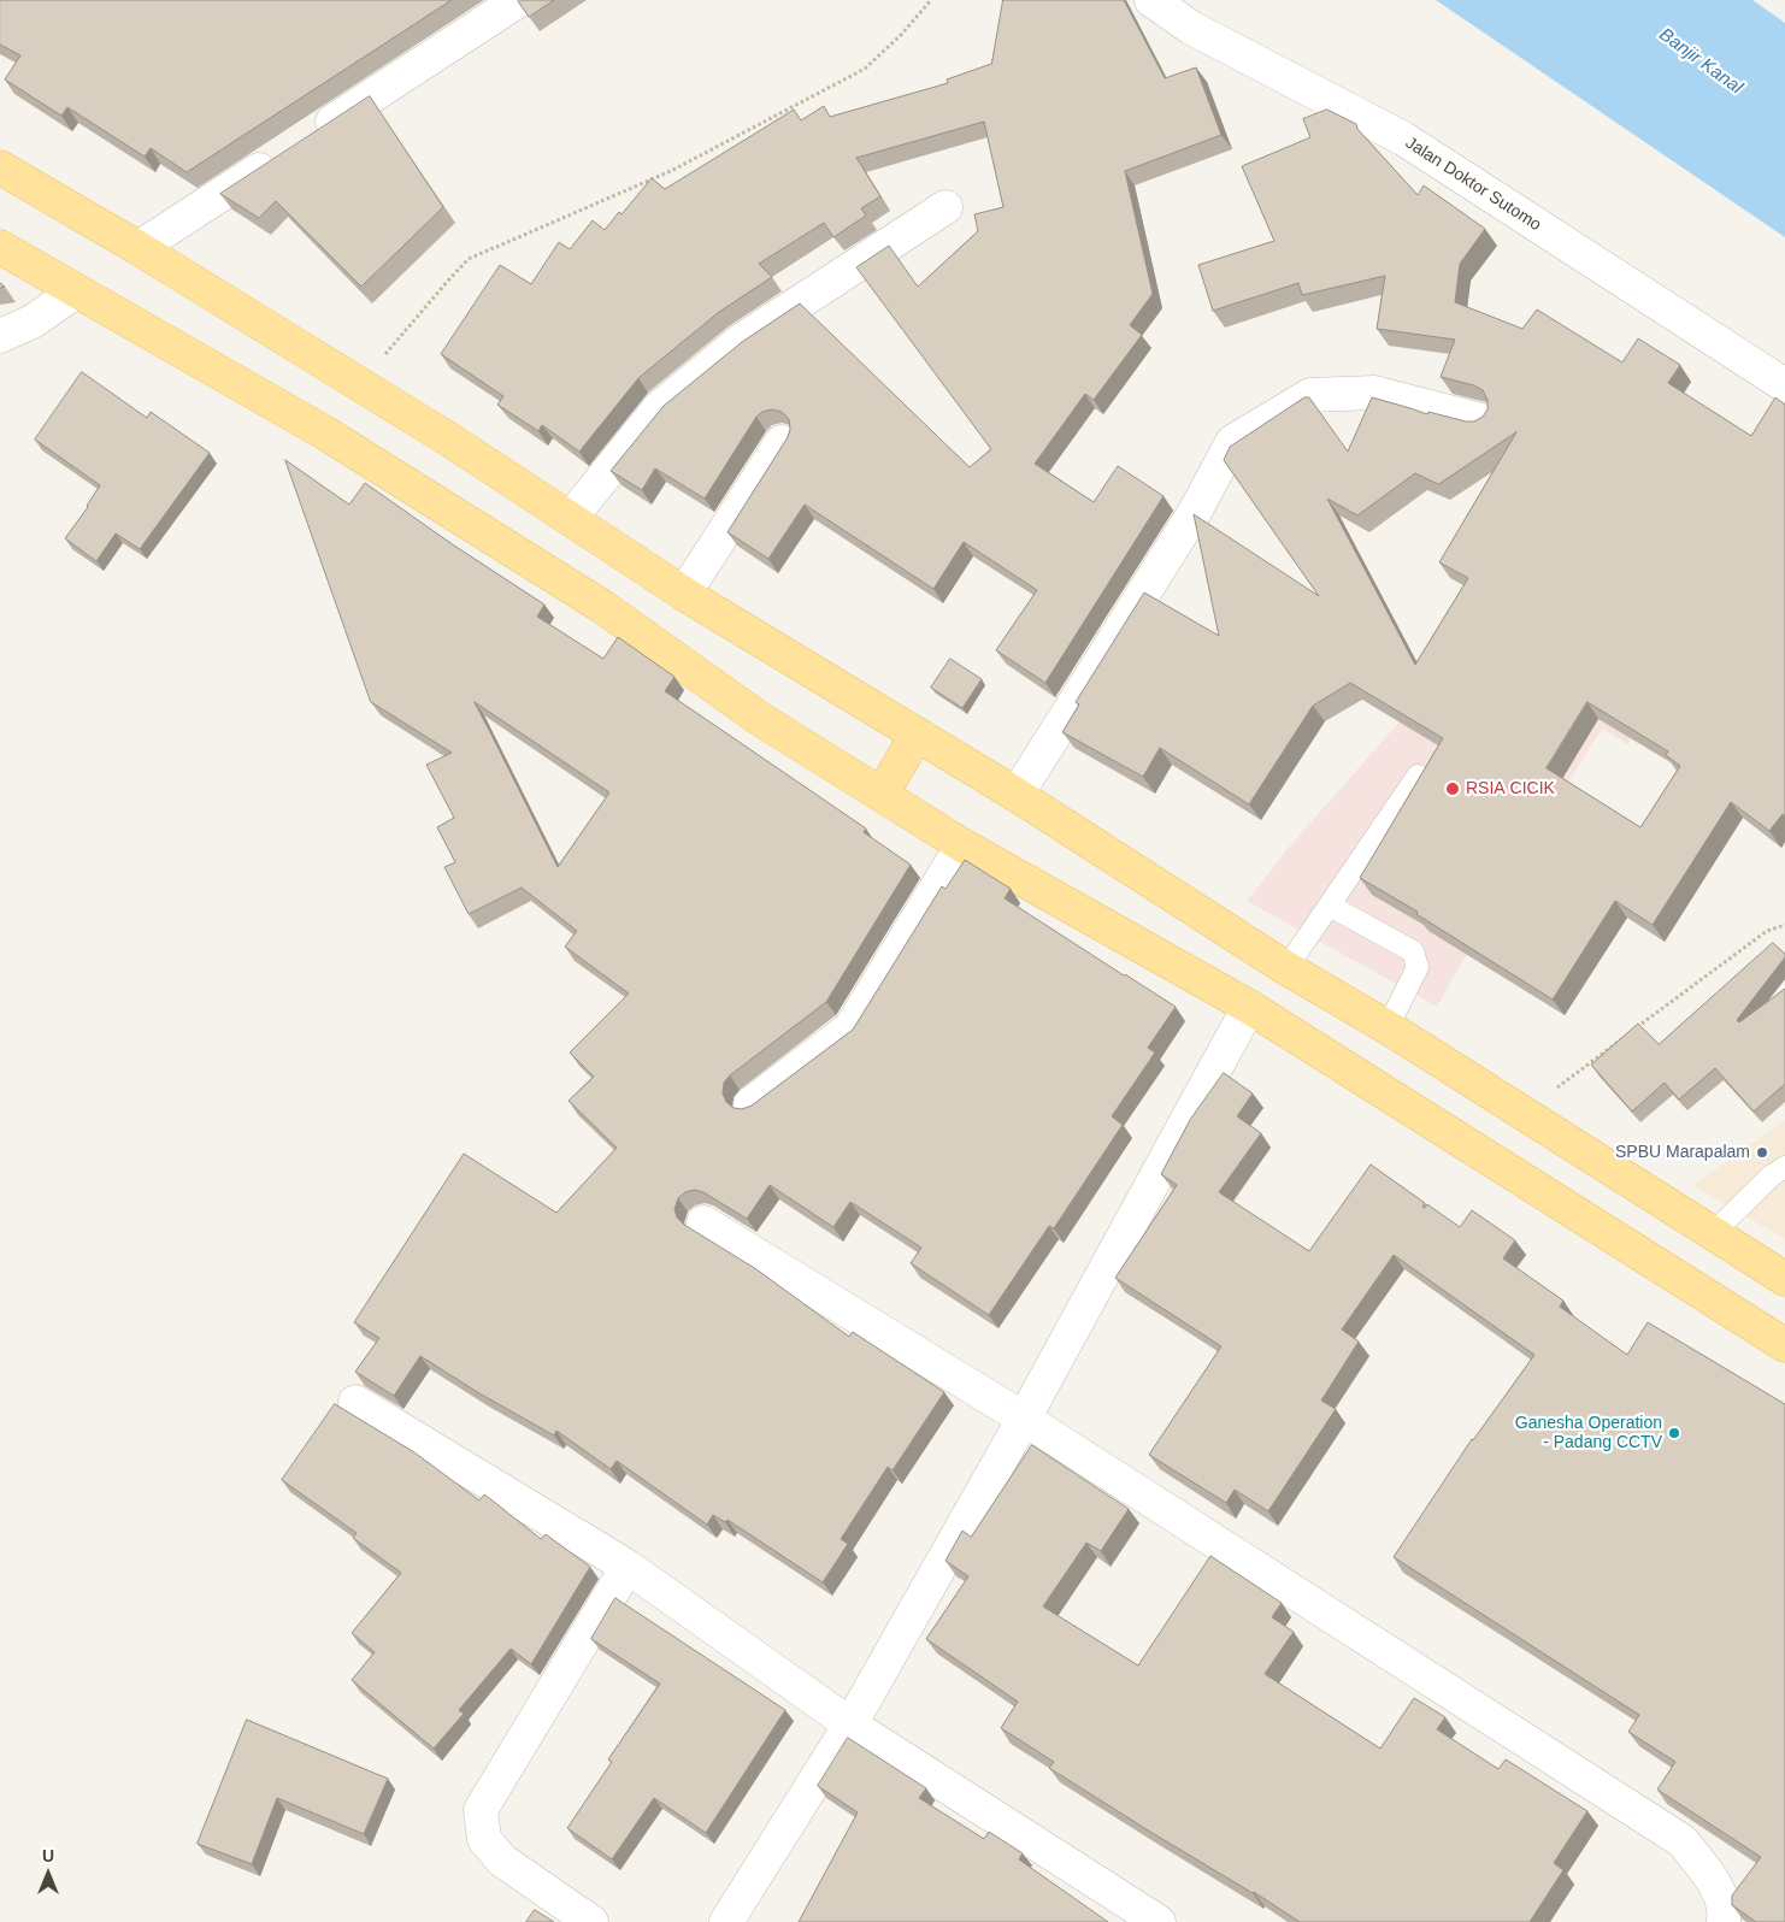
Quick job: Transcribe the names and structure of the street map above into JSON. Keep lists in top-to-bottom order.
{
  "streets": {
    "street": ["Jalan Doktor Sutomo"]
  },
  "water": ["Banjir Kanal"],
  "places": ["RSIA CICIK", "SPBU Marapalam", "Ganesha Operation - Padang CCTV"],
  "north": "top"
}
